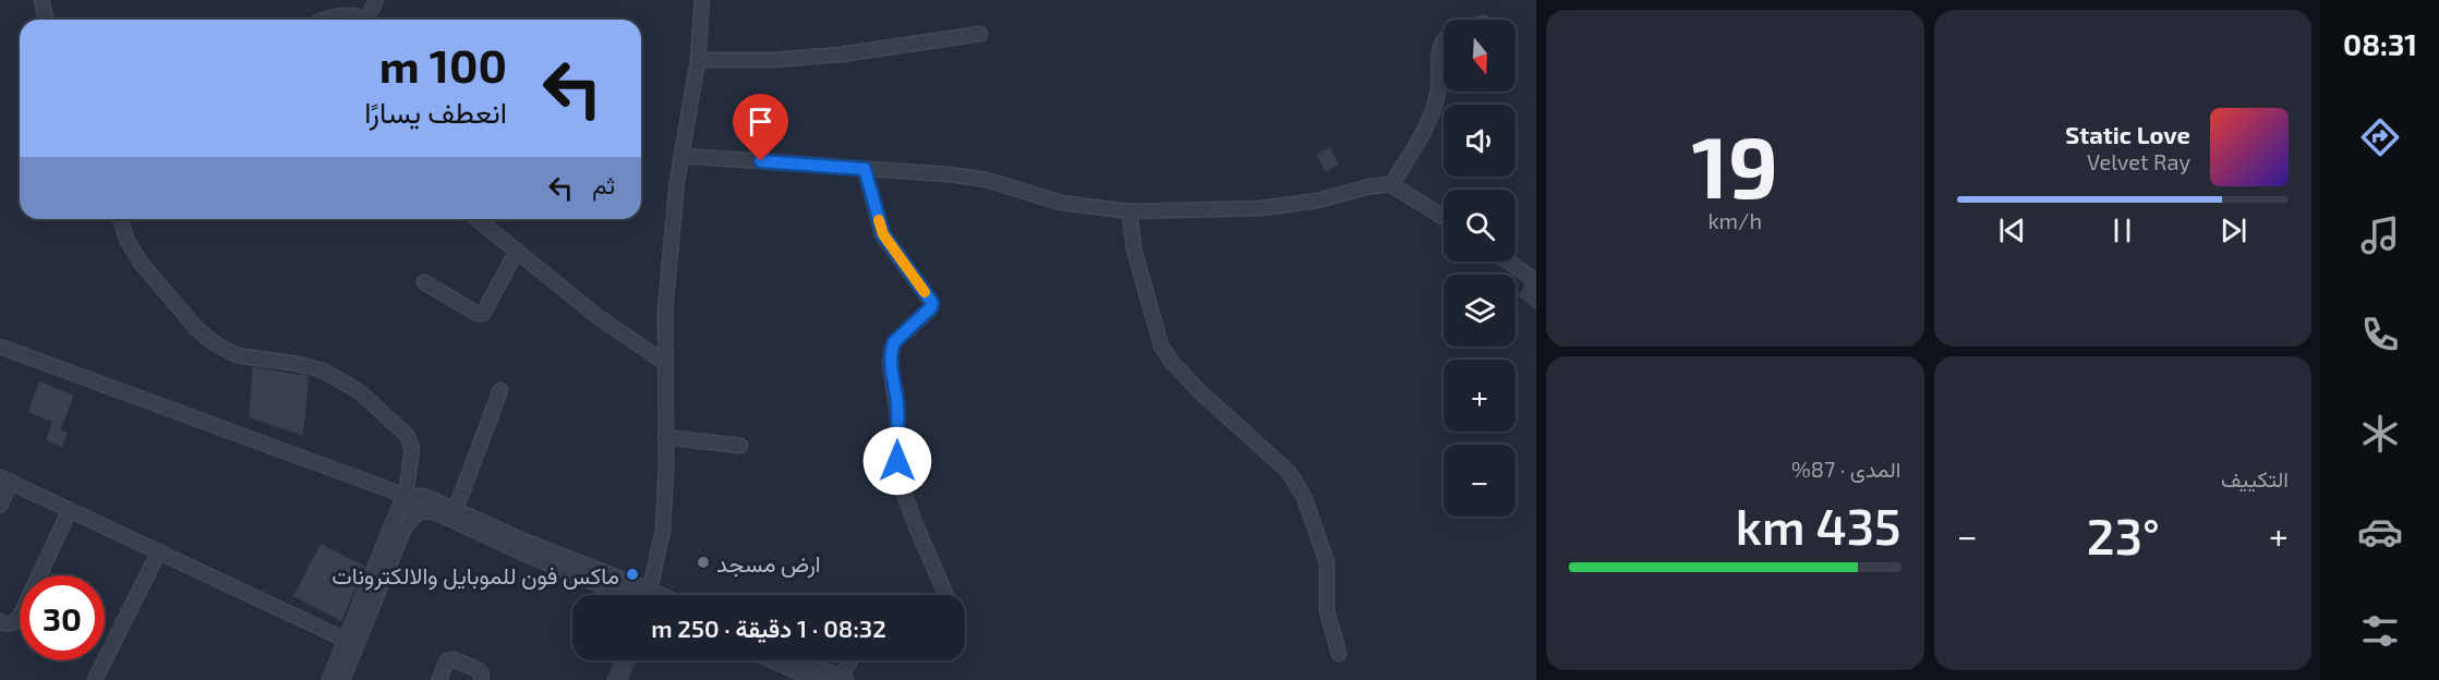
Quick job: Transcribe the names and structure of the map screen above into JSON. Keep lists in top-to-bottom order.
{
  "places": ["ارض مسجد", "ماكس فون للموبايل والالكترونات"],
  "north": "bottom",
  "page": {
    "tabs": "08:31",
    "tile": [
      ["19", "km/h"],
      "التكييف",
      ["المدى · 87%", "435 km"]
    ],
    "map_buttons": ["+", "−"],
    "turn": ["100 m", "انعطف يسارًا"],
    "song": ["Static Love", "Velvet Ray"],
    "then": "ثم",
    "heat": ["−", "23°", "+"],
    "limit": "30",
    "trip": "08:32 · 1 دقيقة · 250 m"
  }
}
